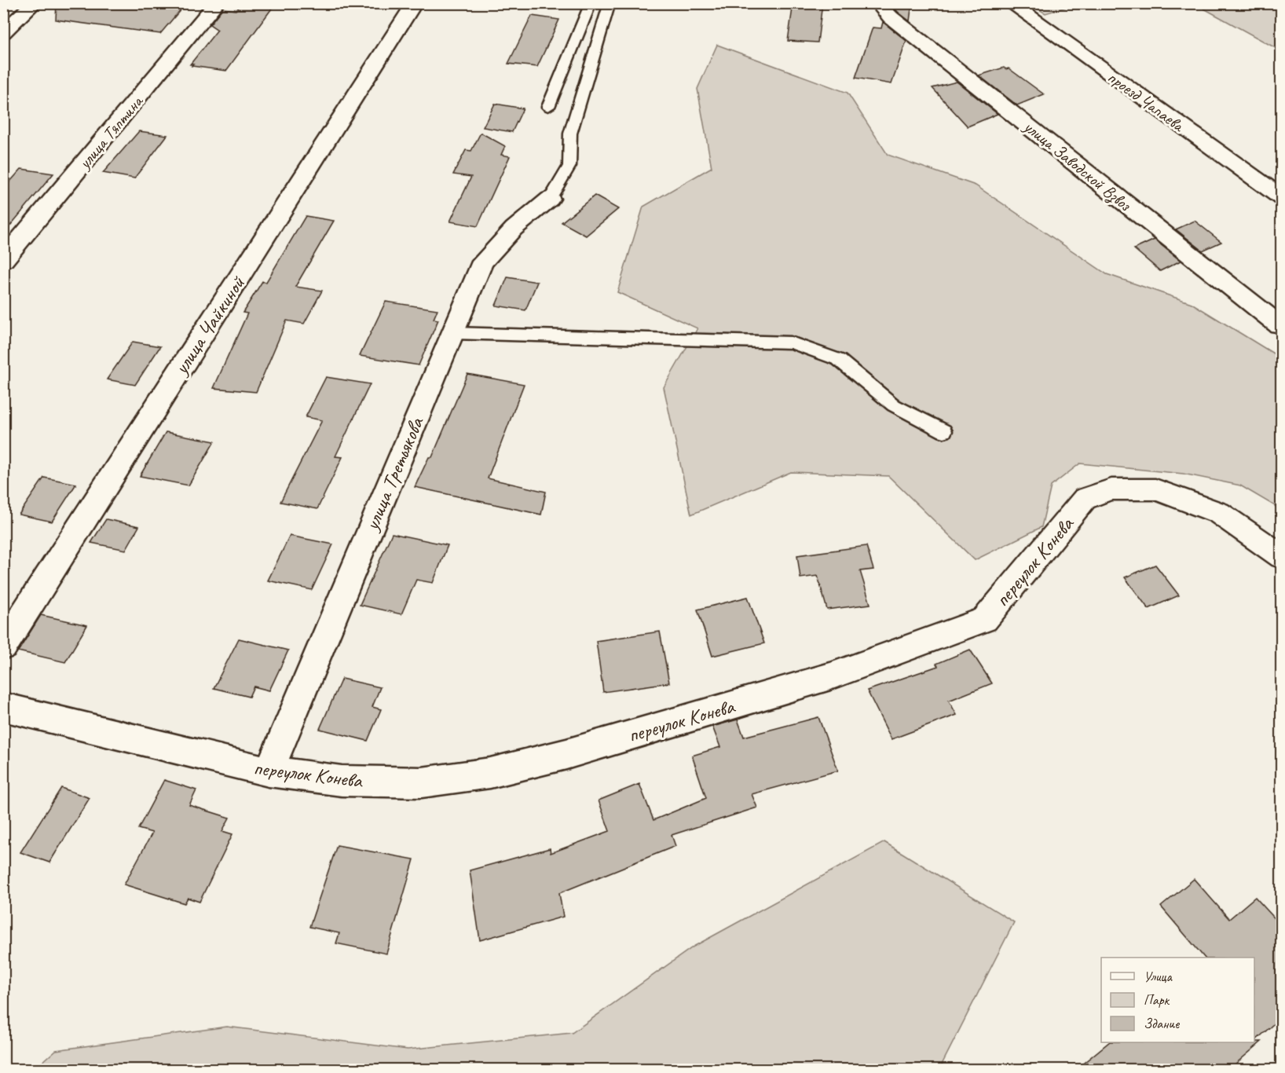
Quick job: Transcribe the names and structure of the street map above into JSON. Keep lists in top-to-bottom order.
{
  "streets": {
    "street": [
      "проезд Чапаева",
      "улица Тяптина",
      "улица Заводской Взвоз",
      "улица Чайкиной",
      "улица Третьякова",
      "переулок Конева"
    ]
  },
  "crossings": [
    ["улица Третьякова", "переулок Конева"]
  ],
  "legend": ["Улица", "Парк", "Здание"]
}
